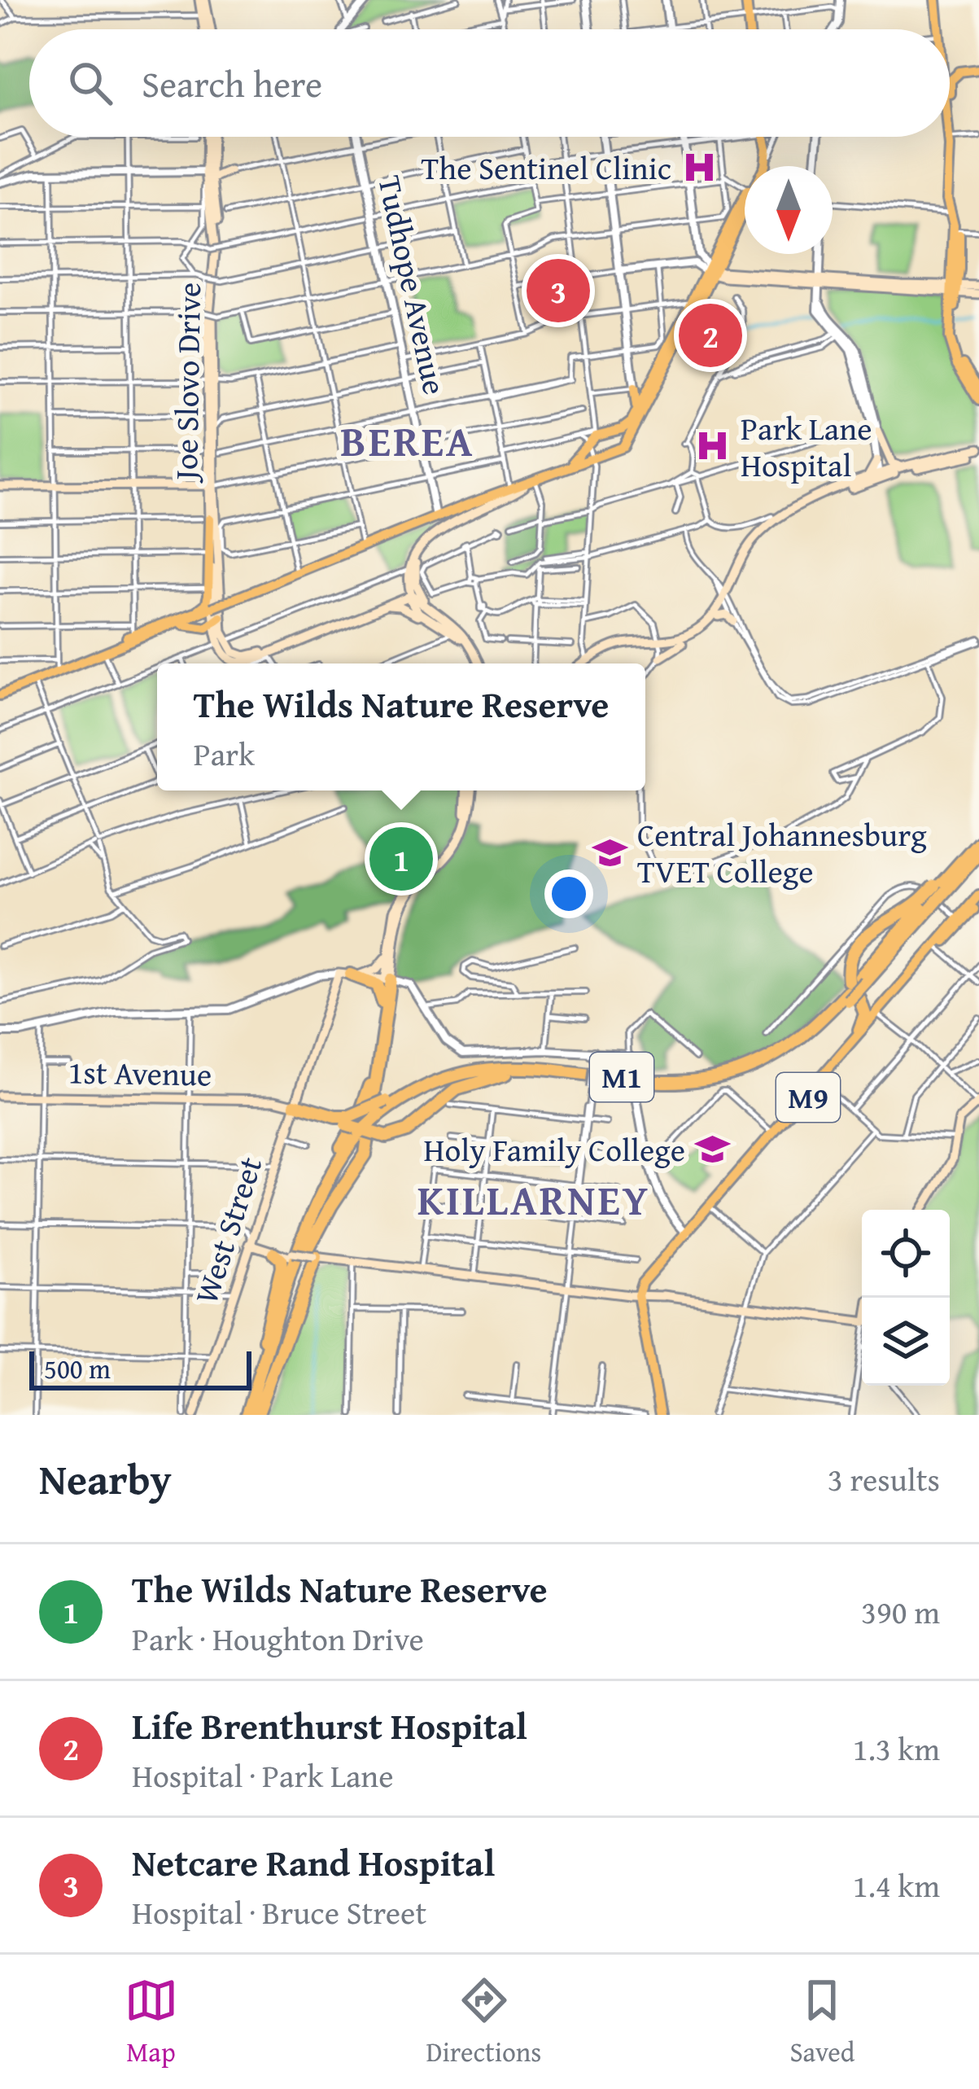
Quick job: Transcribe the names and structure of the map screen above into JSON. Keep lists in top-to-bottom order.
{
  "streets": {
    "highway": ["M1"],
    "main road": [
      "Joe Slovo Drive",
      "1st Avenue",
      "M9",
      "West Street"
    ],
    "street": ["Tudhope Avenue"]
  },
  "crossings": [
    ["1st Avenue", "West Street"]
  ],
  "districts": ["BEREA", "KILLARNEY"],
  "places": {
    "hospital": ["The Sentinel Clinic", "Park Lane Hospital"],
    "school or university": ["Central Johannesburg TVET College", "Holy Family College"]
  },
  "scale_bar": "500 m",
  "north": "bottom",
  "page": {
    "search": "Search here",
    "pins": ["3", "2", "1"],
    "popup": ["The Wilds Nature Reserve", "Park"],
    "scale": "500 m",
    "heading": ["Nearby", "3 results"],
    "list": [
      {
        "mark": "1",
        "name": "The Wilds Nature Reserve",
        "note": "Park · Houghton Drive",
        "value": "390 m"
      },
      {
        "mark": "2",
        "name": "Life Brenthurst Hospital",
        "note": "Hospital · Park Lane",
        "value": "1.3 km"
      },
      {
        "mark": "3",
        "name": "Netcare Rand Hospital",
        "note": "Hospital · Bruce Street",
        "value": "1.4 km"
      }
    ],
    "nav": ["Map", "Directions", "Saved"]
  }
}
